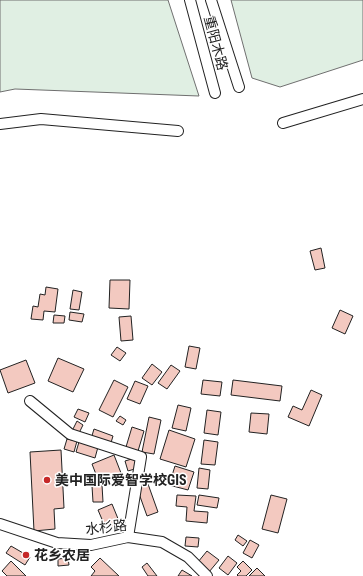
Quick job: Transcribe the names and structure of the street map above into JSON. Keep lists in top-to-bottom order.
{
  "streets": {
    "street": ["重阳木路", "水杉路"]
  },
  "places": ["美中国际爱智学校GIS", "花乡农居"]
}
